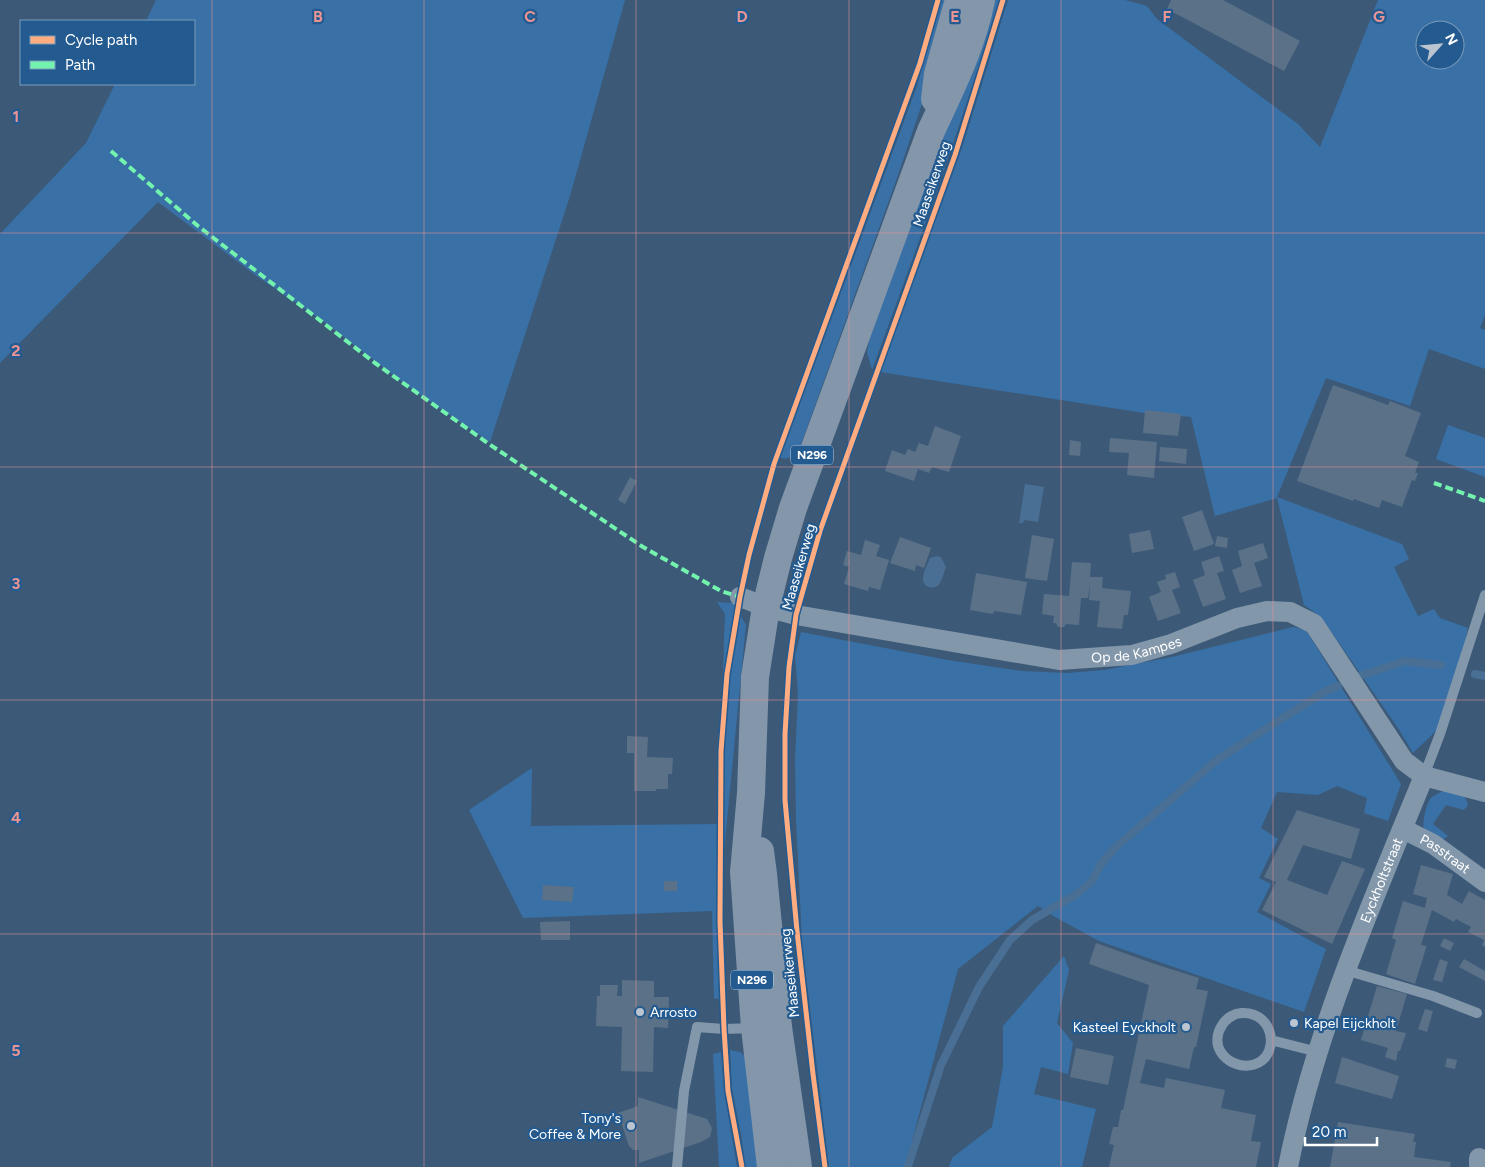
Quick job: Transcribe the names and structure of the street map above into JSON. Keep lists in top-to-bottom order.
{
  "streets": {
    "main road": ["Maaseikerweg", "N296"],
    "street": ["Op de Kampes", "Passtraat", "Eyckholtstraat"]
  },
  "crossings": [
    ["Maaseikerweg", "Op de Kampes"],
    ["Op de Kampes", "Eyckholtstraat"],
    ["Passtraat", "Eyckholtstraat"]
  ],
  "places": [
    "Arrosto",
    "Kapel Eijckholt",
    "Kasteel Eyckholt",
    "Tony's Coffee & More"
  ],
  "legend": ["Cycle path", "Path"],
  "scale_bar": "20 m",
  "north": "top right",
  "grid": {
    "columns": [
      "B",
      "C",
      "D",
      "E",
      "F",
      "G"
    ],
    "rows": [
      "1",
      "2",
      "3",
      "4",
      "5"
    ]
  }
}
